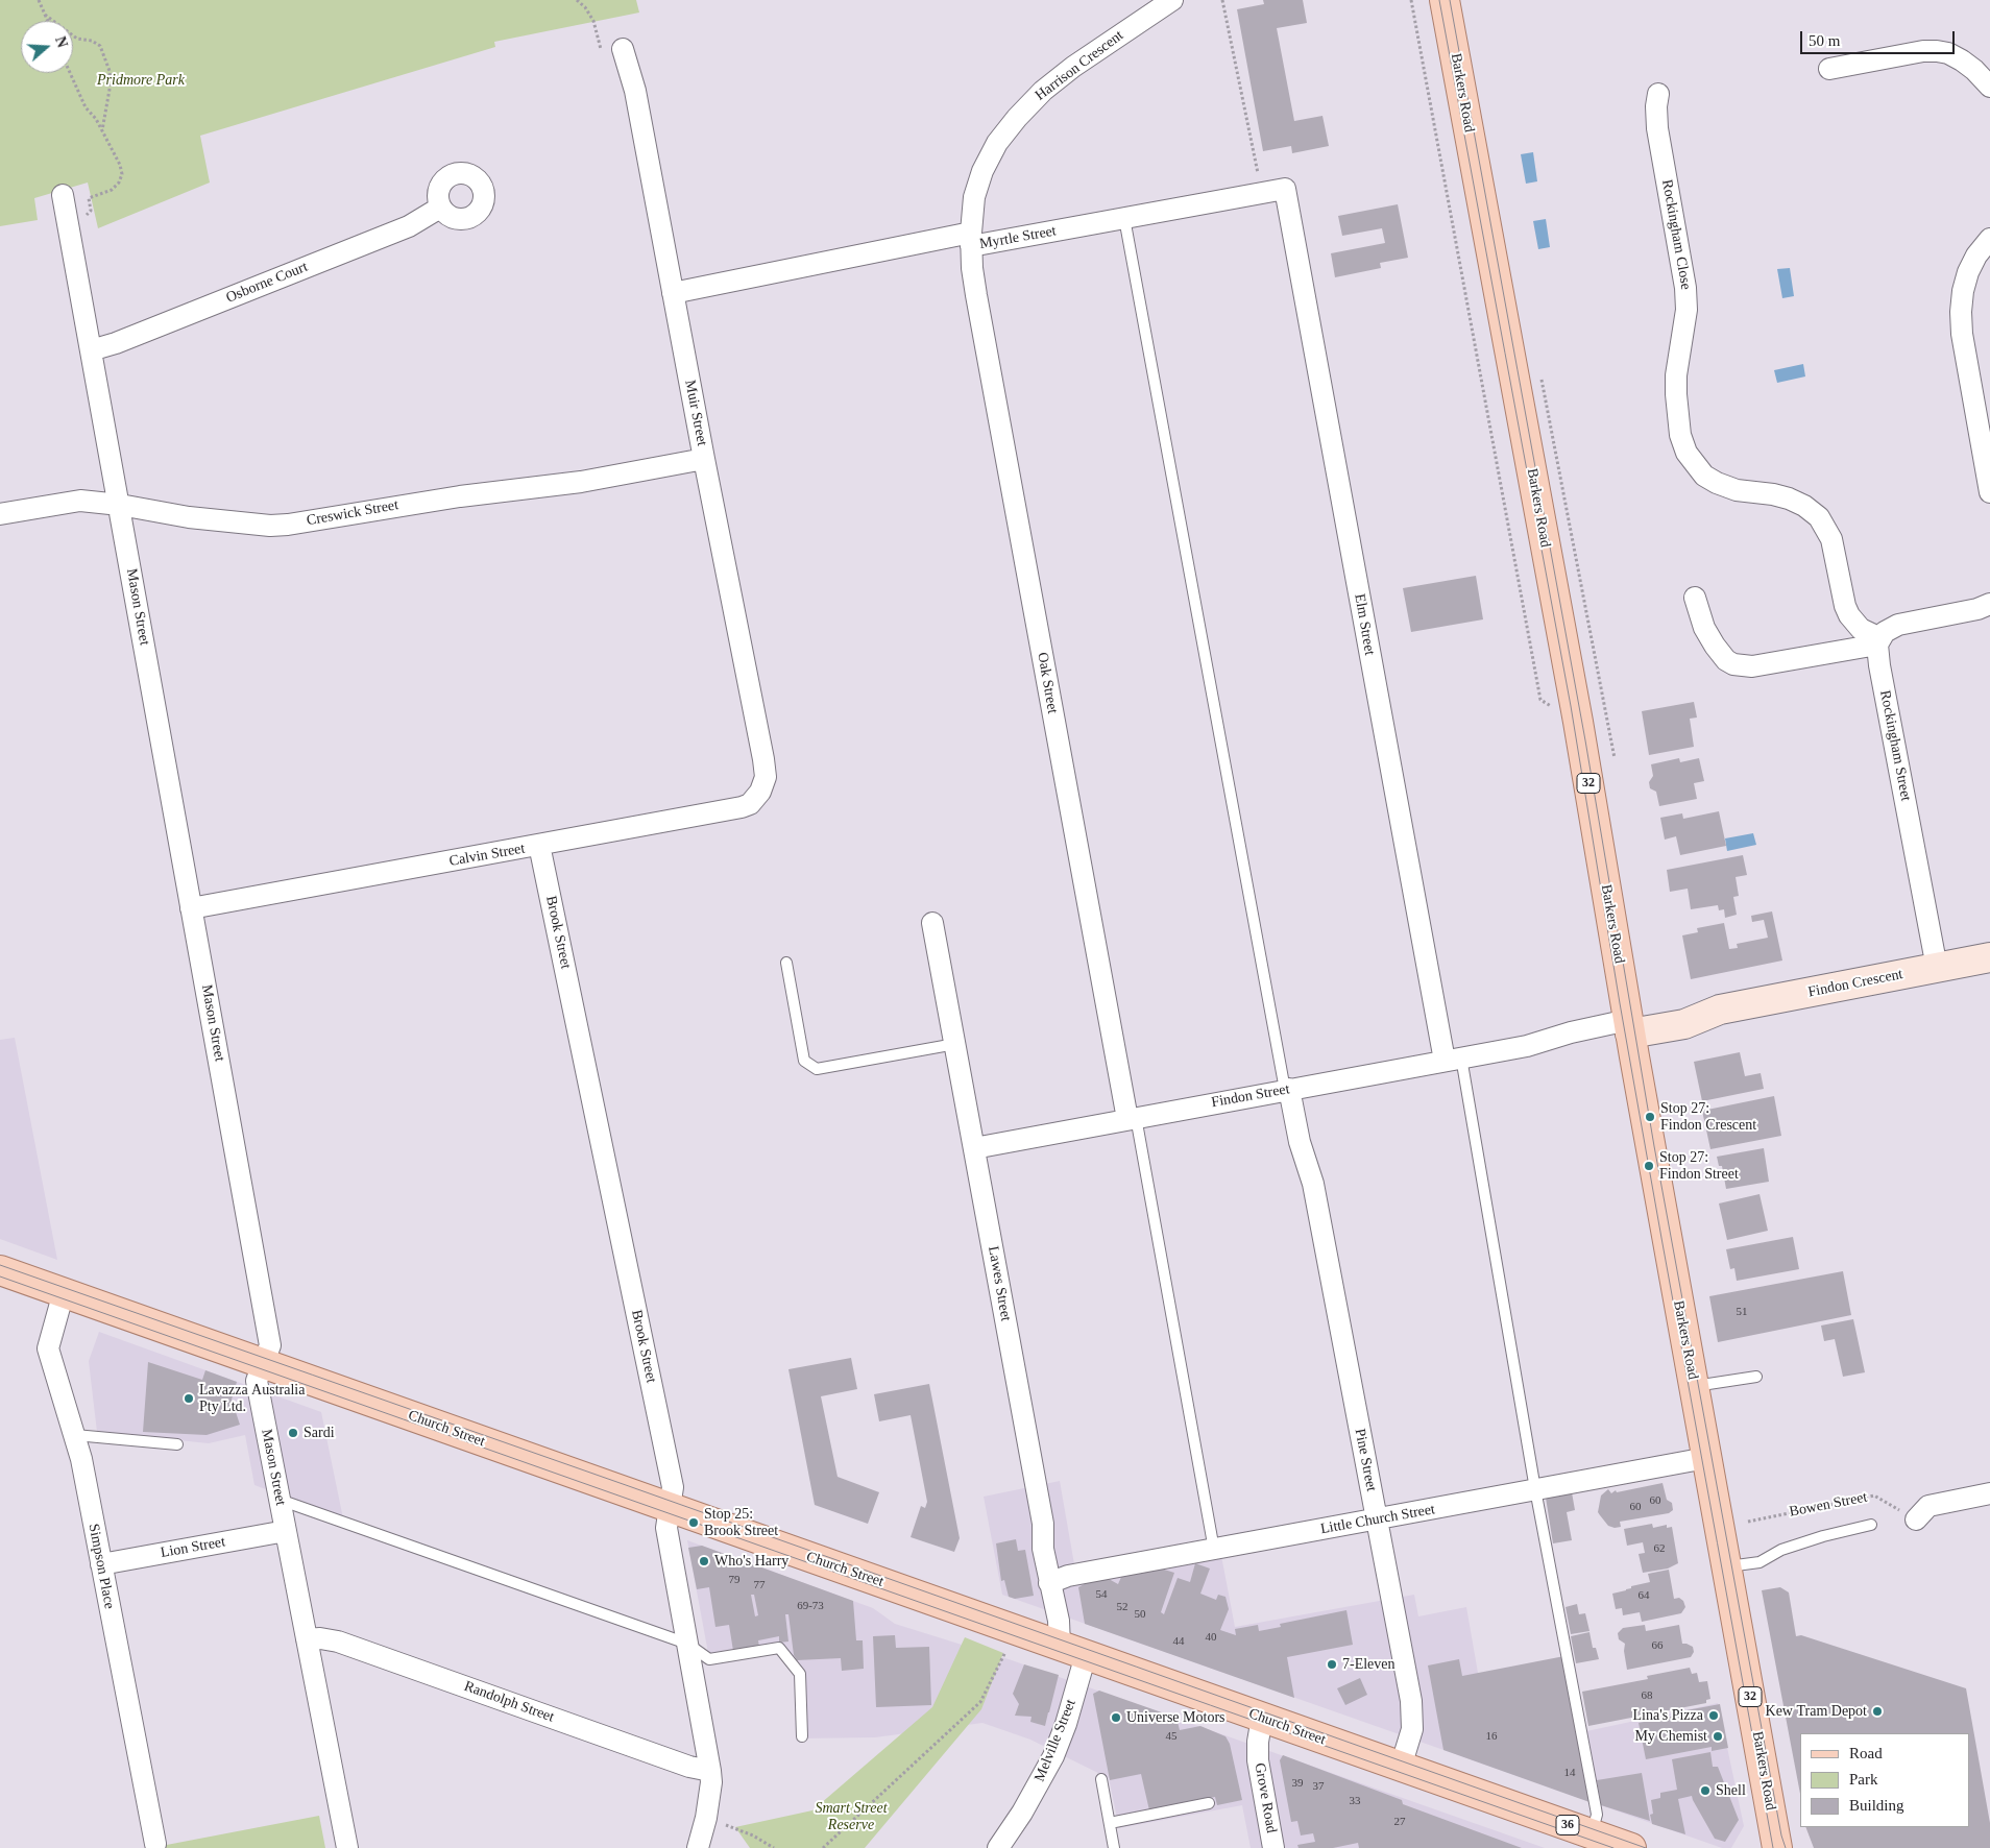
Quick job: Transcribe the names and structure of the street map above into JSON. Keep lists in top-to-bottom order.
{
  "streets": {
    "main road": [
      "Barkers Road",
      "32",
      "Church Street",
      "36"
    ],
    "street": [
      "Harrison Crescent",
      "Rockingham Close",
      "Myrtle Street",
      "Osborne Court",
      "Muir Street",
      "Creswick Street",
      "Mason Street",
      "Elm Street",
      "Oak Street",
      "Rockingham Street",
      "Calvin Street",
      "Brook Street",
      "Findon Crescent",
      "Findon Street",
      "Lawes Street",
      "Pine Street",
      "Little Church Street",
      "Lion Street",
      "Simpson Place",
      "Randolph Street",
      "Melville Street",
      "Grove Road"
    ],
    "path": ["Bowen Street"]
  },
  "crossings": [
    ["Harrison Crescent", "Myrtle Street"],
    ["Harrison Crescent", "Oak Street"],
    ["Barkers Road", "Findon Crescent"],
    ["Barkers Road", "Findon Street"],
    ["Barkers Road", "Little Church Street"],
    ["Rockingham Close", "Rockingham Street"],
    ["Myrtle Street", "Muir Street"],
    ["Myrtle Street", "Elm Street"],
    ["Myrtle Street", "Oak Street"],
    ["Osborne Court", "Mason Street"],
    ["Muir Street", "Creswick Street"],
    ["Muir Street", "Calvin Street"],
    ["Creswick Street", "Mason Street"],
    ["Mason Street", "Calvin Street"],
    ["Mason Street", "Church Street"],
    ["Mason Street", "Lion Street"],
    ["Mason Street", "Randolph Street"],
    ["Elm Street", "Findon Street"],
    ["Oak Street", "Findon Street"],
    ["Rockingham Street", "Findon Crescent"],
    ["Calvin Street", "Brook Street"],
    ["Brook Street", "Church Street"],
    ["Brook Street", "Randolph Street"],
    ["Findon Crescent", "Findon Street"],
    ["Findon Street", "Lawes Street"],
    ["Findon Street", "Pine Street"],
    ["Lawes Street", "Church Street"],
    ["Lawes Street", "Little Church Street"],
    ["Church Street", "Pine Street"],
    ["Church Street", "Simpson Place"],
    ["Church Street", "Melville Street"],
    ["Church Street", "Grove Road"],
    ["Pine Street", "Little Church Street"],
    ["Lion Street", "Simpson Place"]
  ],
  "parks": ["Pridmore Park", "Smart Street Reserve"],
  "places": [
    "Stop 27: Findon Crescent",
    "Stop 27: Findon Street",
    "Lavazza Australia Pty Ltd.",
    "Sardi",
    "Stop 25: Brook Street",
    "Who's Harry",
    "7-Eleven",
    "Kew Tram Depot",
    "Lina's Pizza",
    "Universe Motors",
    "My Chemist",
    "Shell"
  ],
  "house_numbers": [
    "51",
    "60",
    "60",
    "62",
    "79",
    "77",
    "54",
    "64",
    "69-73",
    "52",
    "50",
    "40",
    "44",
    "66",
    "68",
    "45",
    "16",
    "14",
    "39",
    "37",
    "33",
    "27"
  ],
  "legend": ["Road", "Park", "Building"],
  "scale_bar": "50 m",
  "north": "right"
}
